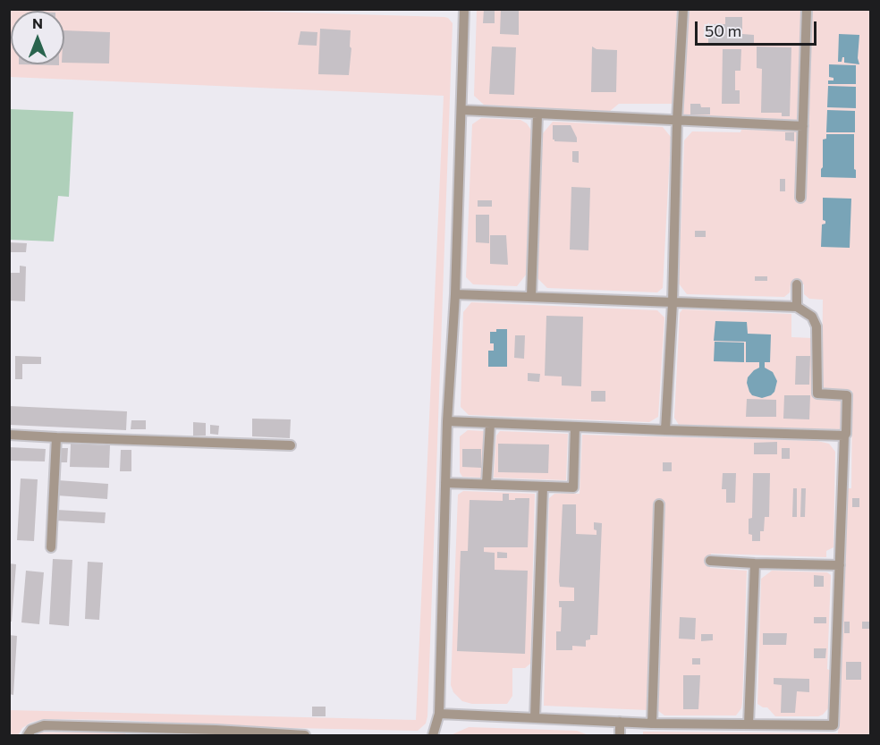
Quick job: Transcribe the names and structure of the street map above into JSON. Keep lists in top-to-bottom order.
{
  "scale_bar": "50 m",
  "north": "top"
}
